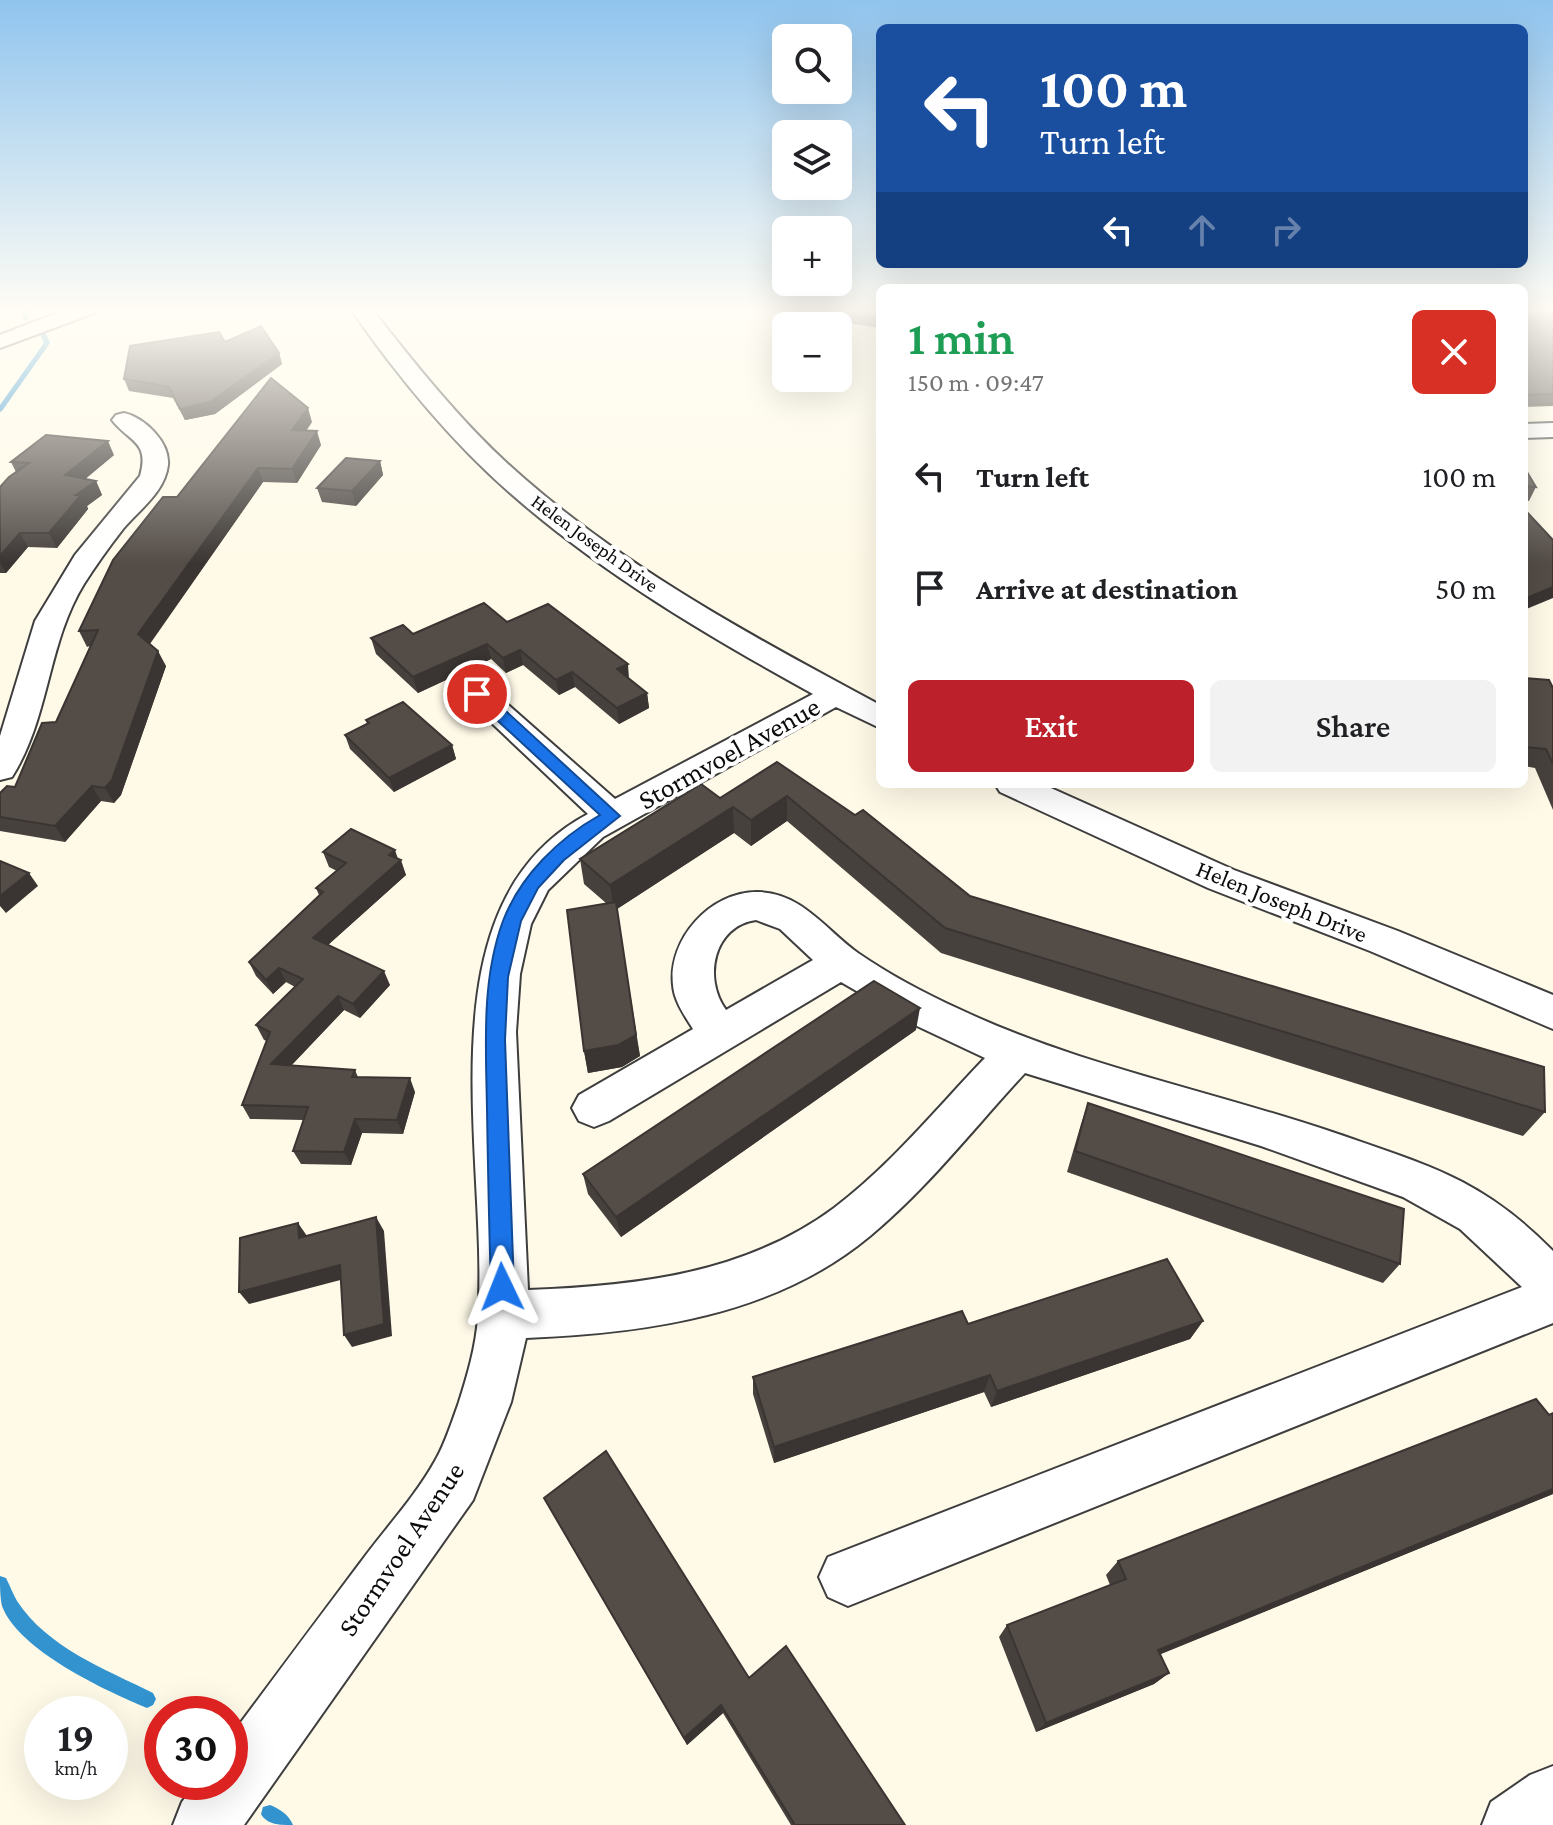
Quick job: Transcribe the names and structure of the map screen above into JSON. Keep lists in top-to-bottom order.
{
  "streets": {
    "street": ["Helen Joseph Drive", "Stormvoel Avenue"]
  },
  "crossings": [
    ["Helen Joseph Drive", "Stormvoel Avenue"]
  ],
  "page": {
    "map_buttons": ["+", "−"],
    "turn": ["100 m", "Turn left"],
    "heading": ["1 min", "150 m · 09:47"],
    "list": [
      {
        "name": "Turn left",
        "value": "100 m"
      },
      {
        "name": "Arrive at destination",
        "value": "50 m"
      }
    ],
    "buttons": ["Exit", "Share"],
    "speed": "19 km/h",
    "limit": "30"
  }
}
